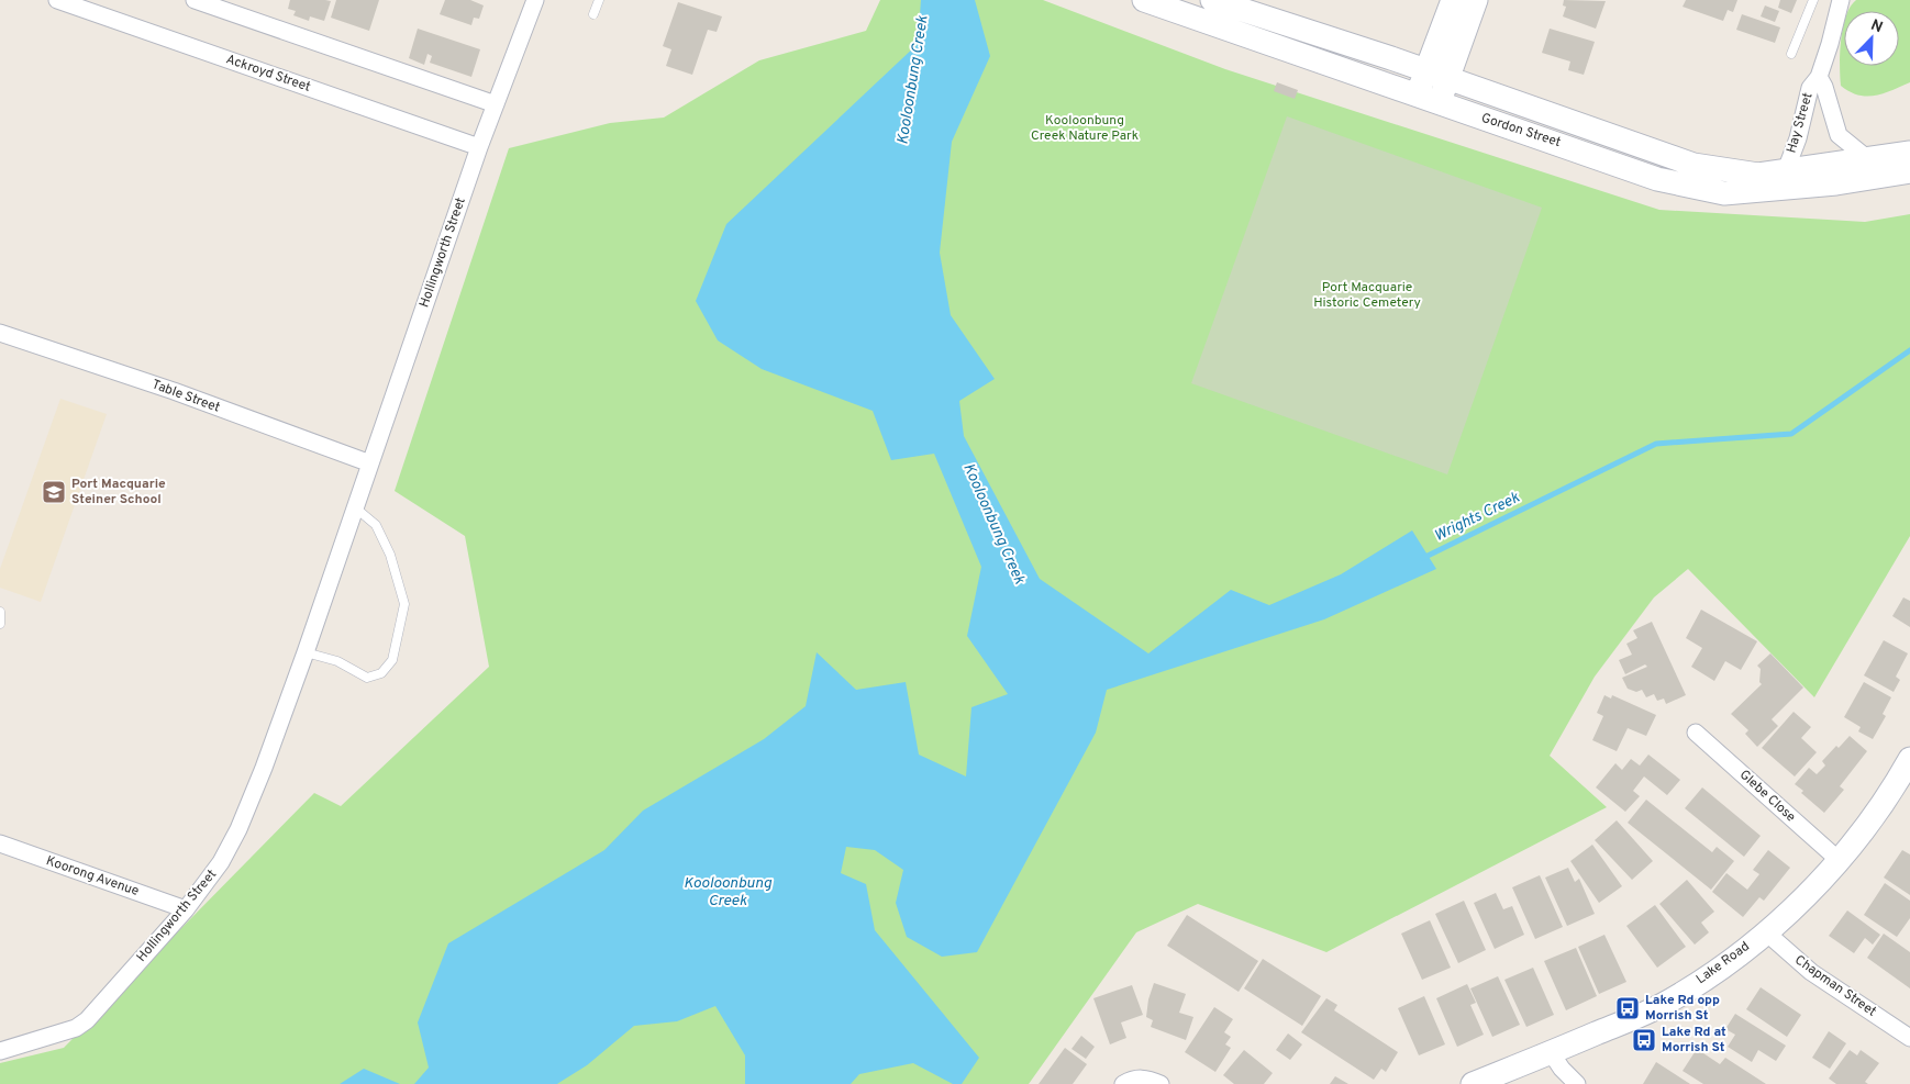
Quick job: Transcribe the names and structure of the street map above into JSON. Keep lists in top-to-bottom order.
{
  "streets": {
    "main road": ["Gordon Street", "Lake Road"],
    "street": [
      "Ackroyd Street",
      "Hay Street",
      "Hollingworth Street",
      "Table Street",
      "Glebe Close",
      "Koorong Avenue",
      "Chapman Street"
    ]
  },
  "crossings": [
    ["Ackroyd Street", "Hollingworth Street"],
    ["Hay Street", "Gordon Street"],
    ["Hollingworth Street", "Table Street"],
    ["Hollingworth Street", "Koorong Avenue"],
    ["Glebe Close", "Lake Road"],
    ["Lake Road", "Chapman Street"]
  ],
  "water": ["Kooloonbung Creek", "Wrights Creek"],
  "parks": ["Kooloonbung Creek Nature Park", "Port Macquarie Historic Cemetery"],
  "places": {
    "school or university": ["Port Macquarie Steiner School"],
    "bus stop": ["Lake Rd opp Morrish St", "Lake Rd at Morrish St"]
  },
  "north": "top right"
}
